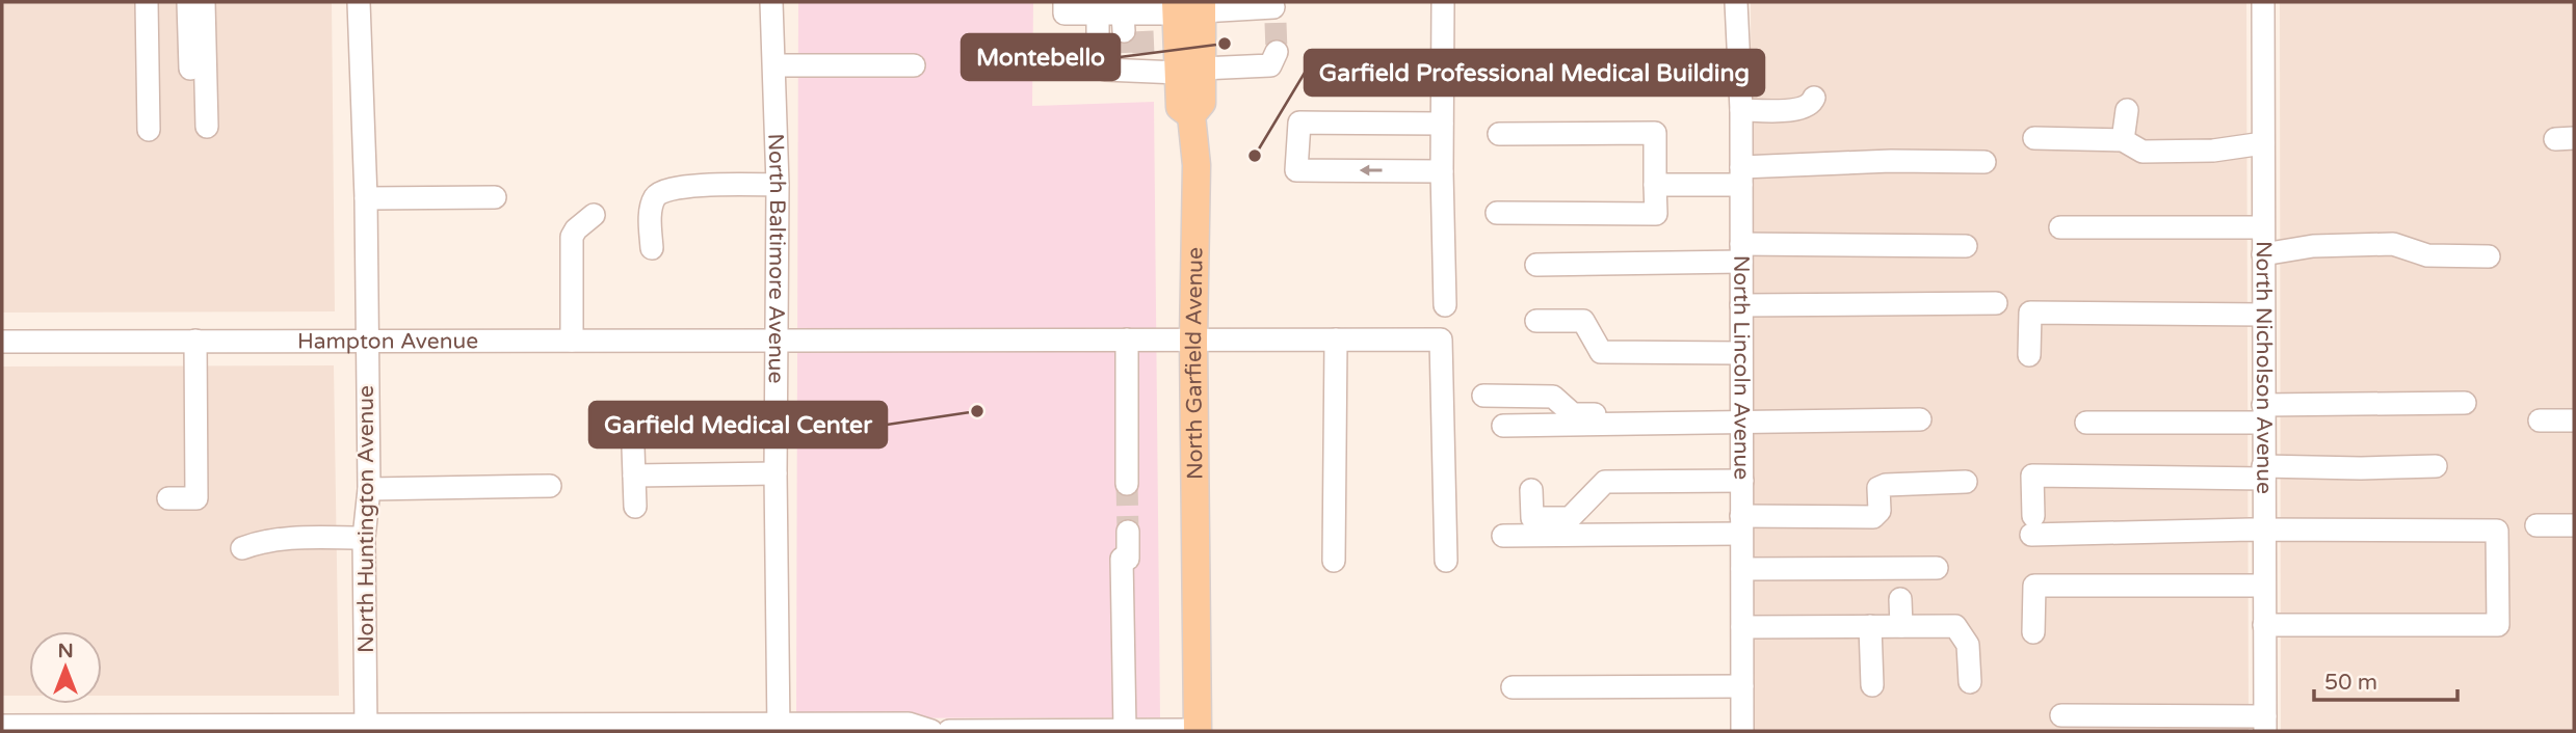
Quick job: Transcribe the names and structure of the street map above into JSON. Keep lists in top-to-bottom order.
{
  "streets": {
    "main road": ["North Garfield Avenue"],
    "street": [
      "North Baltimore Avenue",
      "Hampton Avenue",
      "North Lincoln Avenue",
      "North Nicholson Avenue",
      "North Huntington Avenue"
    ]
  },
  "crossings": [
    ["North Baltimore Avenue", "Hampton Avenue"],
    ["Hampton Avenue", "North Garfield Avenue"],
    ["Hampton Avenue", "North Huntington Avenue"]
  ],
  "places": ["Montebello", "Garfield Professional Medical Building", "Garfield Medical Center"],
  "scale_bar": "50 m",
  "north": "top"
}
